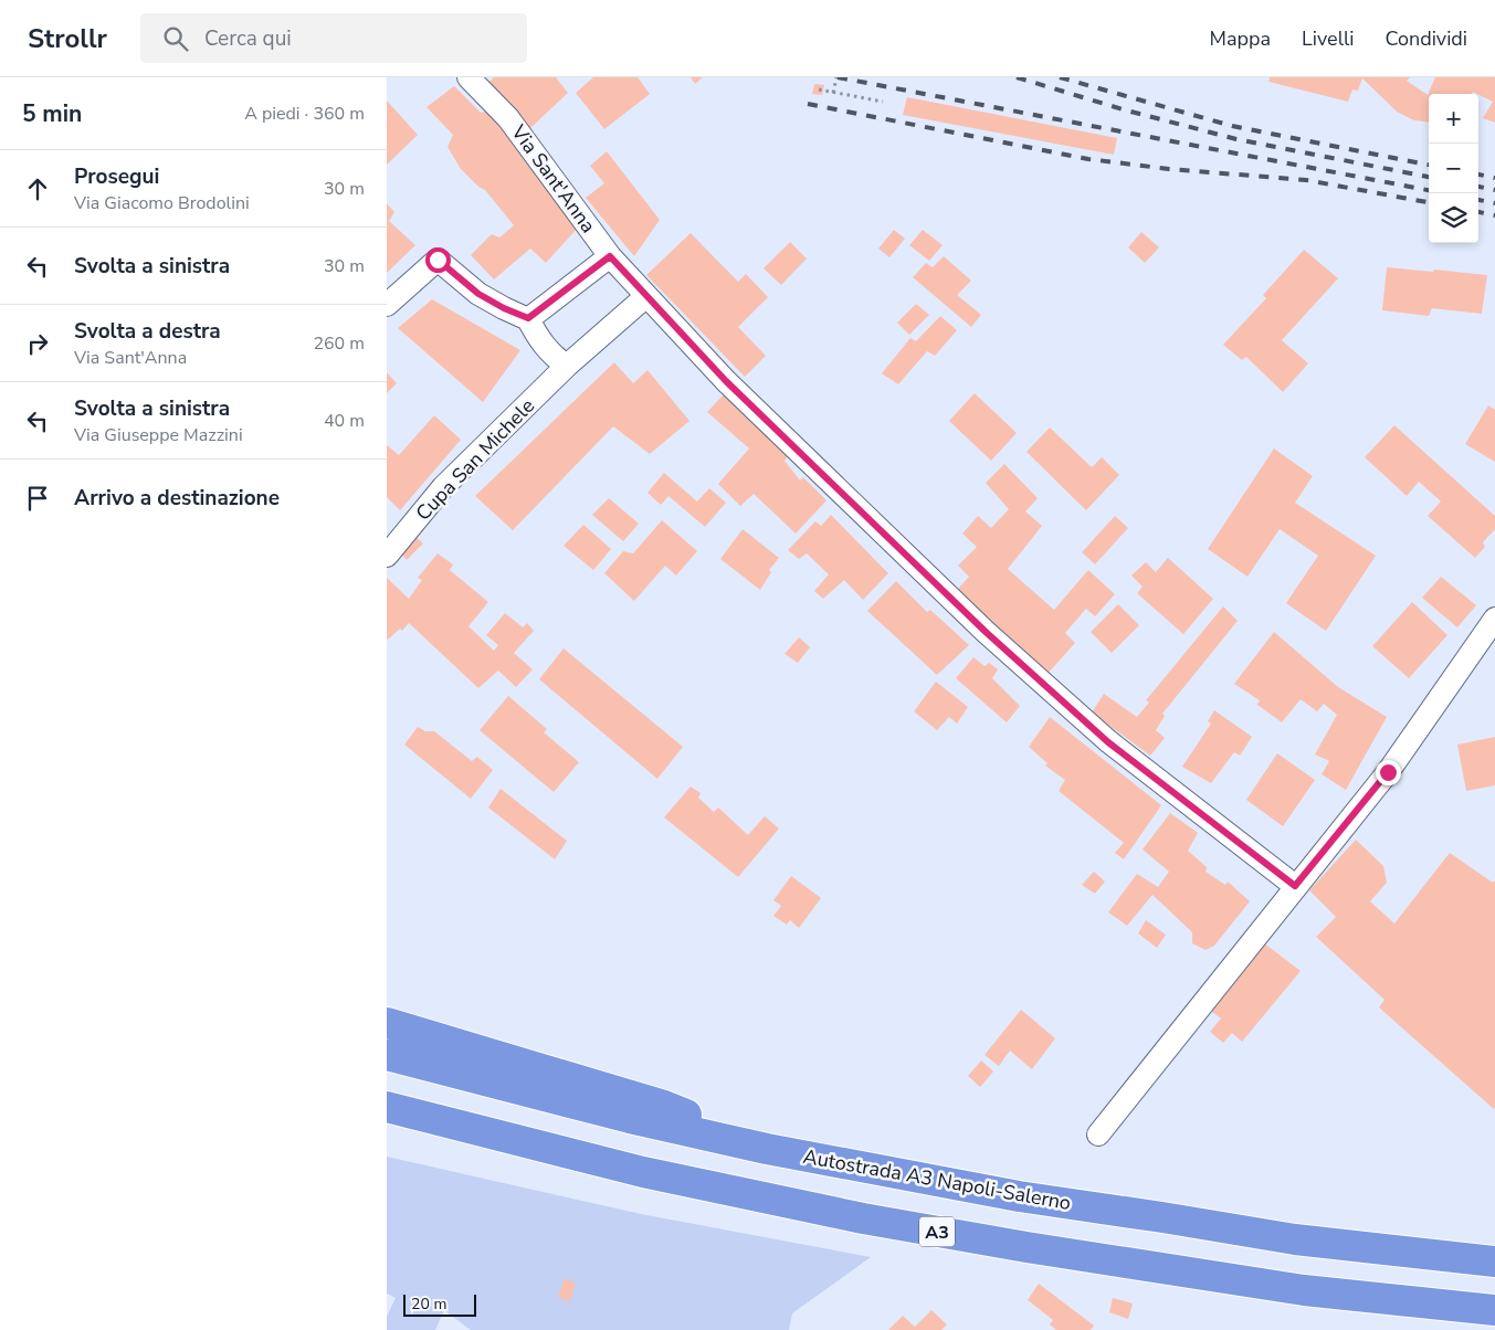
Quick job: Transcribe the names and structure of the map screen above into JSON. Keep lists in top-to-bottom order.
{
  "streets": {
    "highway": ["Autostrada A3 Napoli-Salerno", "A3"],
    "street": ["Via Sant'Anna", "Cupa San Michele"]
  },
  "crossings": [
    ["Via Sant'Anna", "Cupa San Michele"]
  ],
  "scale_bar": "20 m",
  "page": {
    "header": "Strollr",
    "search": "Cerca qui",
    "nav": ["Mappa", "Livelli", "Condividi"],
    "heading": ["5 min", "A piedi · 360 m"],
    "map_buttons": ["+", "−"],
    "list": [
      ["Prosegui", "Via Giacomo Brodolini", "30 m"],
      ["Svolta a sinistra", "30 m"],
      ["Svolta a destra", "Via Sant'Anna", "260 m"],
      ["Svolta a sinistra", "Via Giuseppe Mazzini", "40 m"],
      "Arrivo a destinazione"
    ],
    "scale": "20 m"
  }
}
